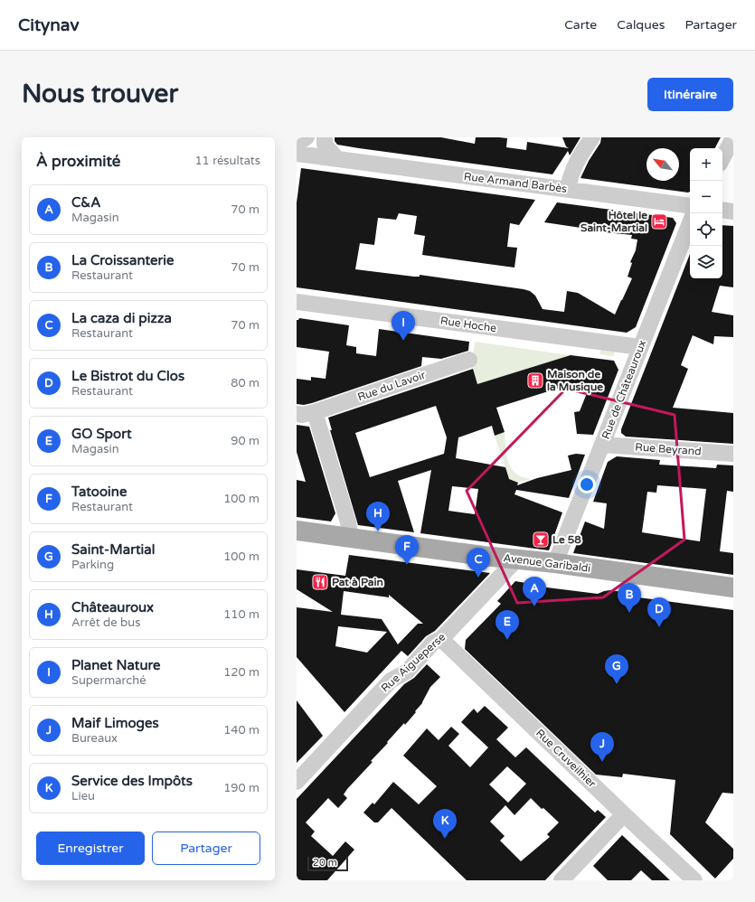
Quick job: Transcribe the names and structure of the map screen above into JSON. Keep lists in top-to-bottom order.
{
  "streets": {
    "main road": ["Avenue Garibaldi"],
    "street": [
      "Rue Armand Barbès",
      "Rue Hoche",
      "Rue du Lavoir",
      "Rue de Châteauroux",
      "Rue Beyrand",
      "Rue Aigueperse",
      "Rue Cruveilhier"
    ]
  },
  "crossings": [
    ["Rue Hoche", "Rue de Châteauroux"],
    ["Rue de Châteauroux", "Rue Beyrand"],
    ["Rue de Châteauroux", "Avenue Garibaldi"],
    ["Avenue Garibaldi", "Rue Aigueperse"],
    ["Rue Aigueperse", "Rue Cruveilhier"]
  ],
  "places": {
    "hotel": ["Hôtel le Saint-Martial"],
    "building": ["Maison de la Musique"],
    "bar": ["Le 58"],
    "restaurant": ["Pat à Pain"]
  },
  "scale_bar": "20 m",
  "north": "top left",
  "page": {
    "header": "Citynav",
    "nav": ["Carte", "Calques", "Partager"],
    "buttons": [
      "Itinéraire",
      ["Enregistrer", "Partager"]
    ],
    "title": "Nous trouver",
    "heading": ["À proximité", "11 résultats"],
    "map_buttons": ["+", "−"],
    "list": [
      {
        "mark": "A",
        "name": "C&A",
        "note": "Magasin",
        "value": "70 m"
      },
      {
        "mark": "B",
        "name": "La Croissanterie",
        "note": "Restaurant",
        "value": "70 m"
      },
      {
        "mark": "C",
        "name": "La caza di pizza",
        "note": "Restaurant",
        "value": "70 m"
      },
      {
        "mark": "D",
        "name": "Le Bistrot du Clos",
        "note": "Restaurant",
        "value": "80 m"
      },
      {
        "mark": "E",
        "name": "GO Sport",
        "note": "Magasin",
        "value": "90 m"
      },
      {
        "mark": "F",
        "name": "Tatooine",
        "note": "Restaurant",
        "value": "100 m"
      },
      {
        "mark": "G",
        "name": "Saint-Martial",
        "note": "Parking",
        "value": "100 m"
      },
      {
        "mark": "H",
        "name": "Châteauroux",
        "note": "Arrêt de bus",
        "value": "110 m"
      },
      {
        "mark": "I",
        "name": "Planet Nature",
        "note": "Supermarché",
        "value": "120 m"
      },
      {
        "mark": "J",
        "name": "Maif Limoges",
        "note": "Bureaux",
        "value": "140 m"
      },
      {
        "mark": "K",
        "name": "Service des Impôts",
        "note": "Lieu",
        "value": "190 m"
      }
    ],
    "pins": [
      "I",
      "H",
      "F",
      "C",
      "A",
      "B",
      "D",
      "E",
      "G",
      "J",
      "K"
    ],
    "scale": "20 m"
  }
}
